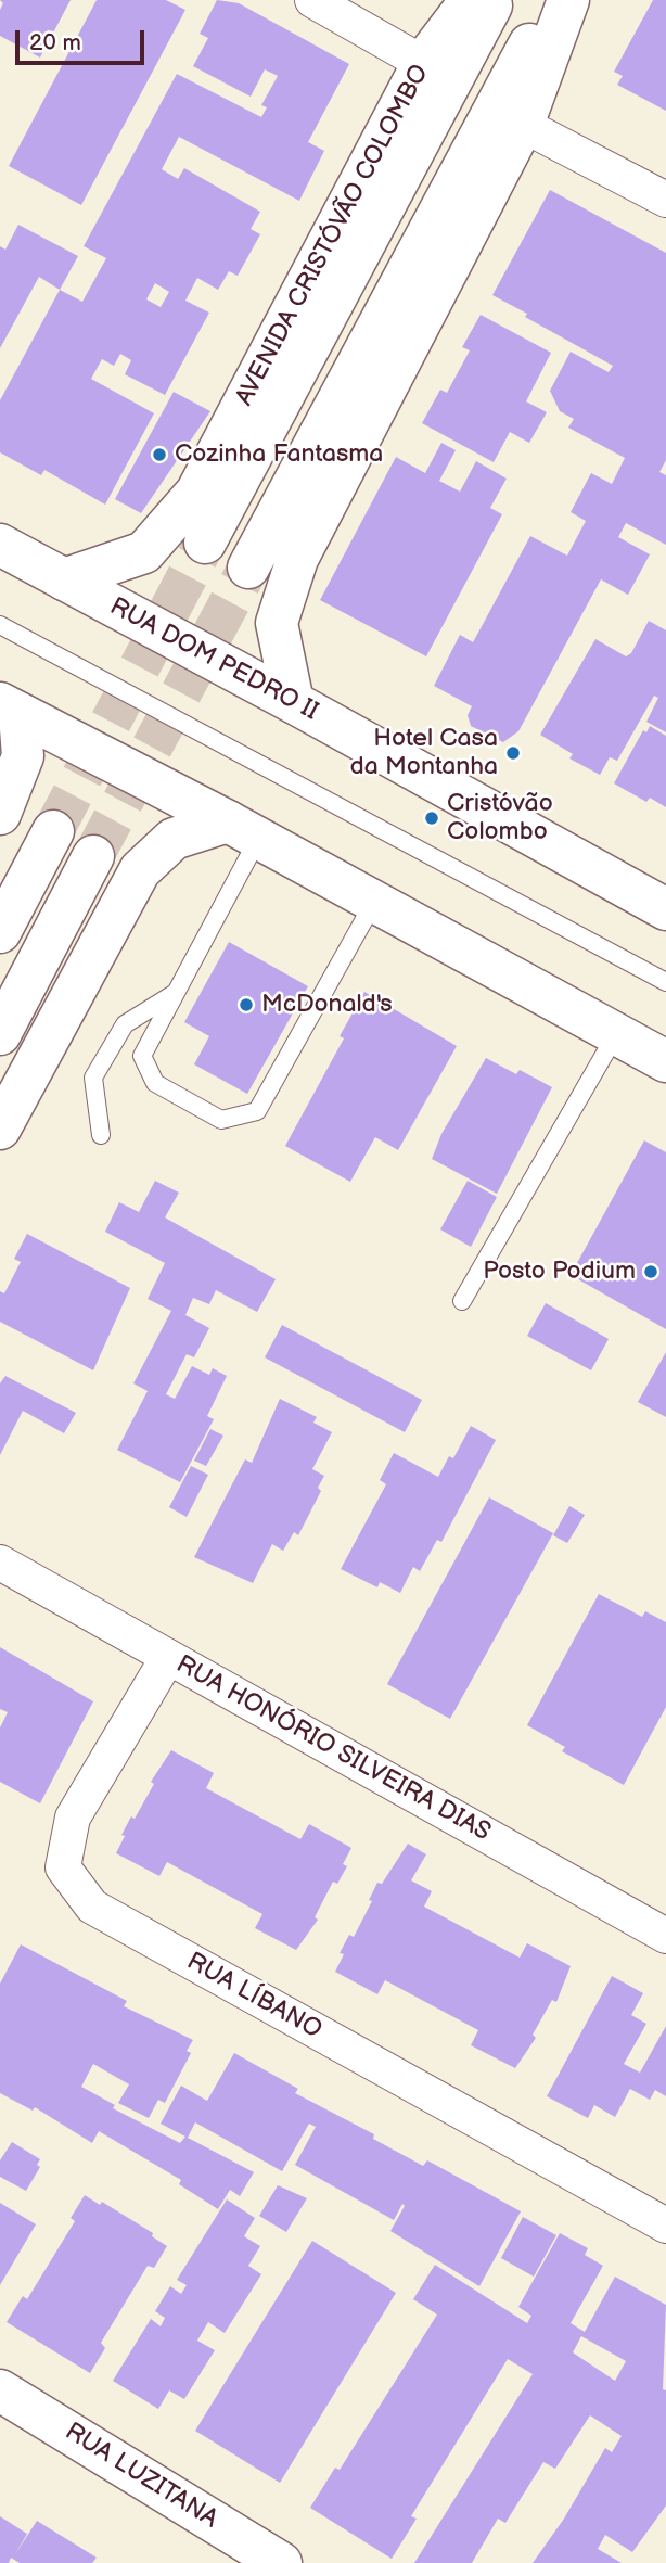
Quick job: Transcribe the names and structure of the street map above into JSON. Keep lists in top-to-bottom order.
{
  "streets": {
    "main road": ["AVENIDA CRISTÓVÃO COLOMBO", "RUA DOM PEDRO II", "RUA LUZITANA"],
    "street": ["RUA HONÓRIO SILVEIRA DIAS", "RUA LÍBANO"]
  },
  "crossings": [
    ["AVENIDA CRISTÓVÃO COLOMBO", "RUA DOM PEDRO II"],
    ["RUA HONÓRIO SILVEIRA DIAS", "RUA LÍBANO"]
  ],
  "places": [
    "Cozinha Fantasma",
    "Hotel Casa da Montanha",
    "Cristóvão Colombo",
    "McDonald's",
    "Posto Podium"
  ],
  "scale_bar": "20 m"
}
